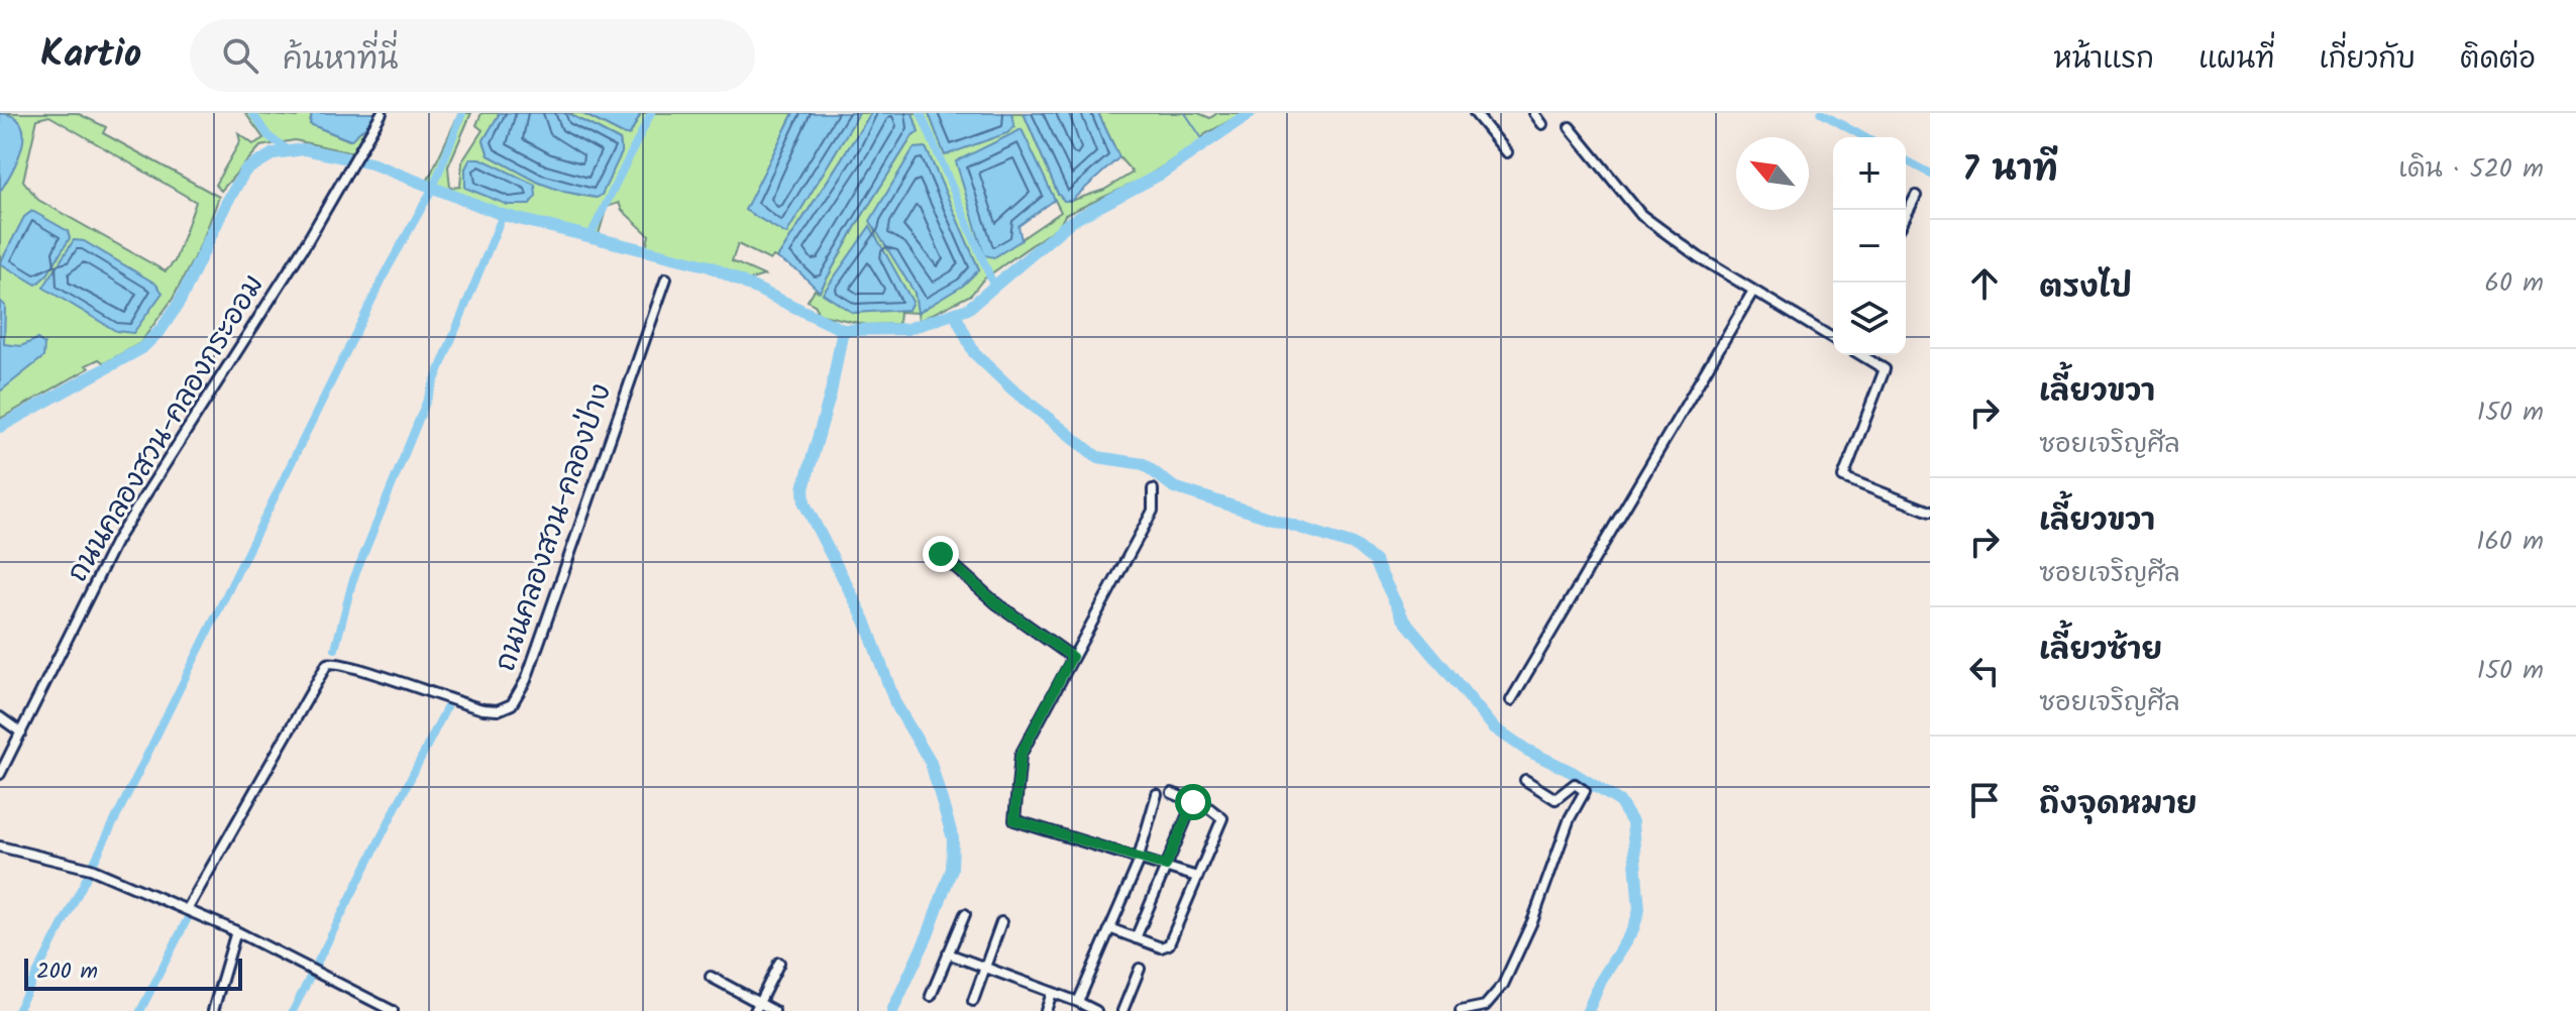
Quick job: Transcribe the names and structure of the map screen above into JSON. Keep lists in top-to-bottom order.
{
  "streets": {
    "street": ["ถนนคลองสวน-คลองกระออม", "ถนนคลองสวน-คลองป่าง"]
  },
  "scale_bar": "200 m",
  "north": "top left",
  "page": {
    "header": "Kartio",
    "search": "ค้นหาที่นี่",
    "nav": [
      "หน้าแรก",
      "แผนที่",
      "เกี่ยวกับ",
      "ติดต่อ"
    ],
    "heading": ["7 นาที", "เดิน · 520 m"],
    "map_buttons": ["+", "−"],
    "list": [
      ["ตรงไป", "60 m"],
      ["เลี้ยวขวา", "ซอยเจริญศีล", "150 m"],
      ["เลี้ยวขวา", "ซอยเจริญศีล", "160 m"],
      ["เลี้ยวซ้าย", "ซอยเจริญศีล", "150 m"],
      "ถึงจุดหมาย"
    ],
    "scale": "200 m"
  }
}
